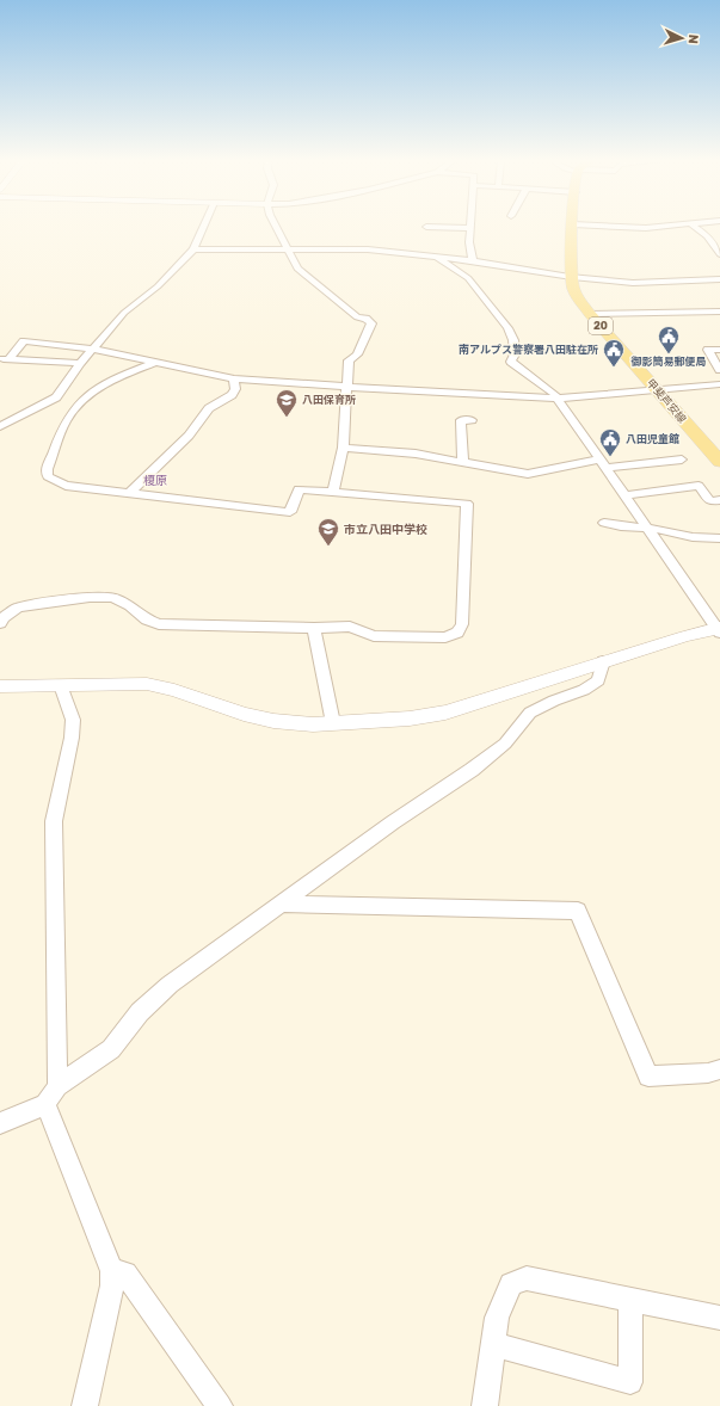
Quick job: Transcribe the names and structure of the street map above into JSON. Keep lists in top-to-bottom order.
{
  "streets": {
    "main road": ["20", "甲斐芦安線"]
  },
  "districts": ["榎原"],
  "places": {
    "public building": ["御影簡易郵便局", "南アルプス警察署八田駐在所", "八田児童館"],
    "school or university": ["八田保育所", "市立八田中学校"]
  },
  "north": "right"
}
